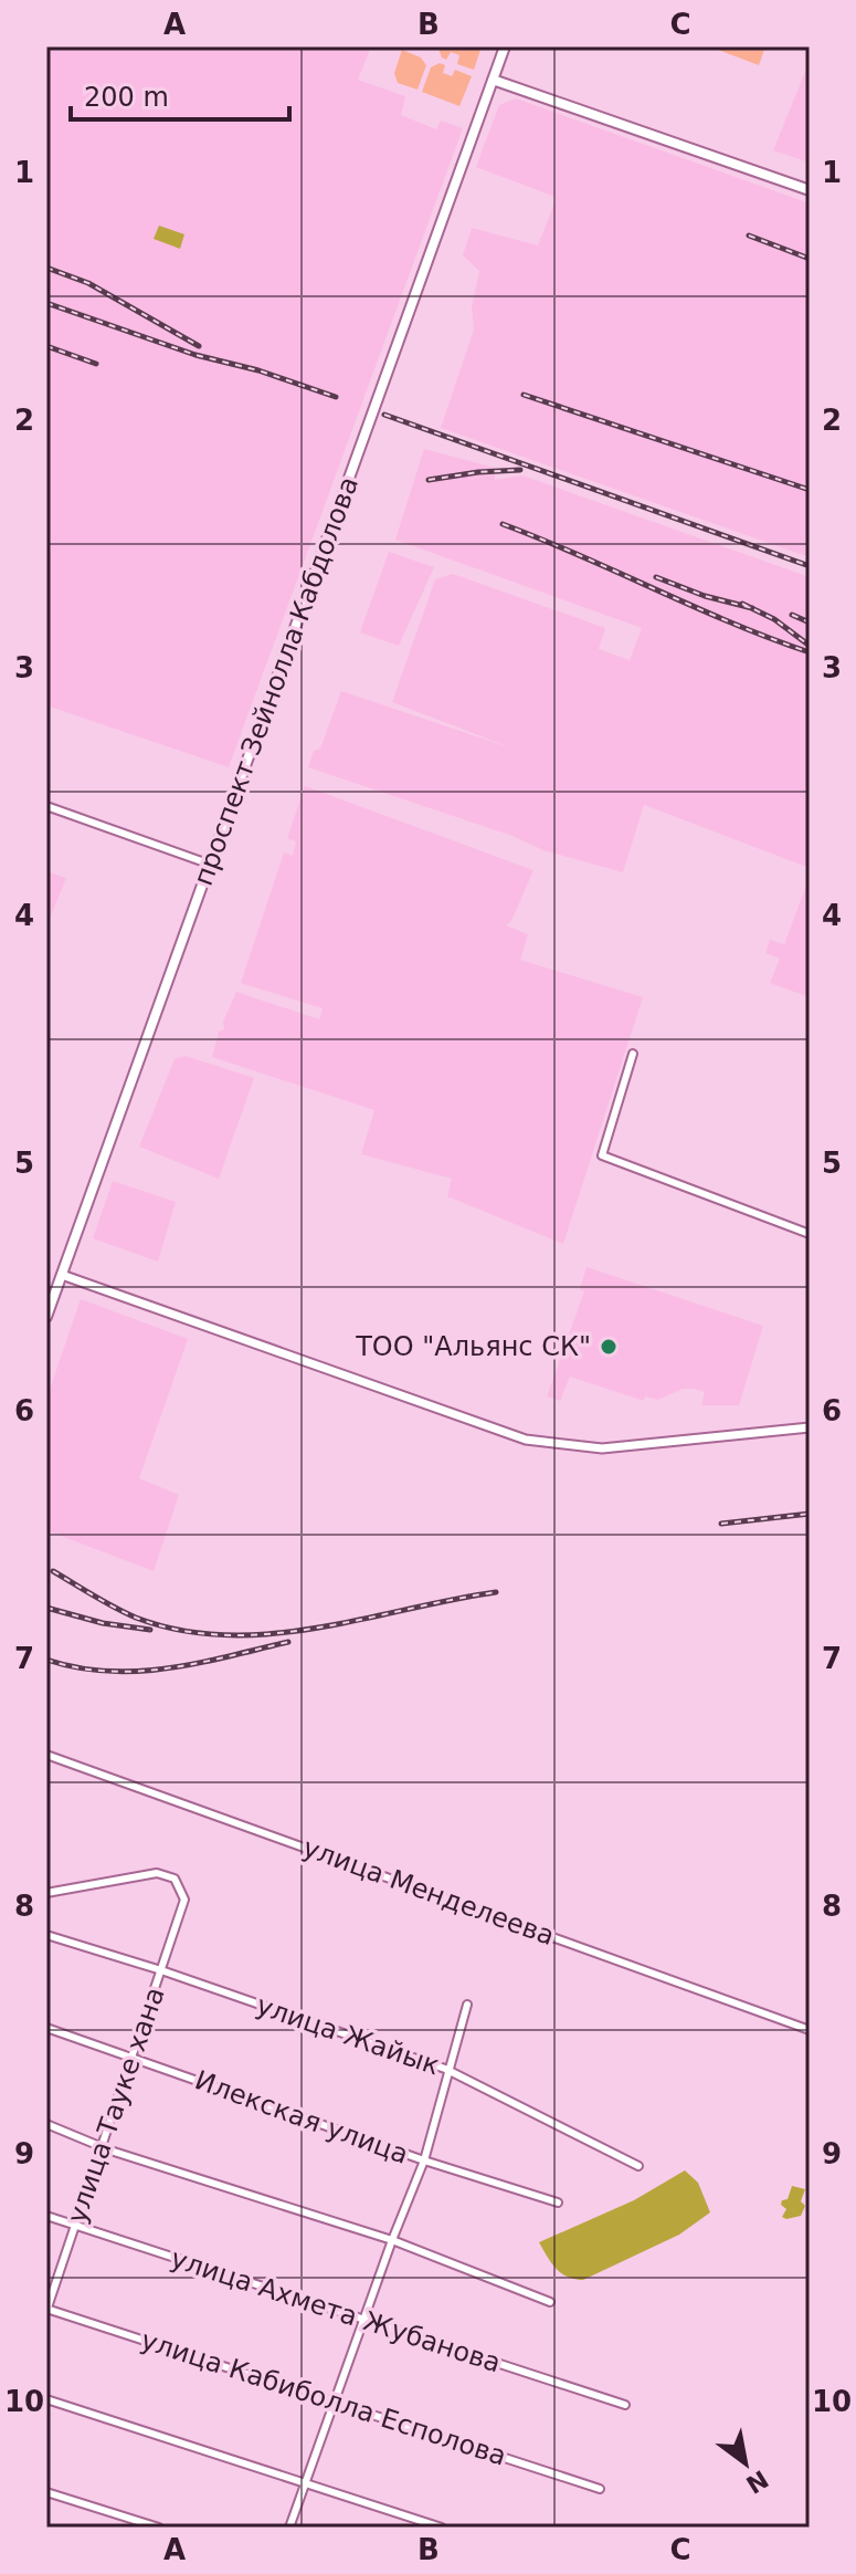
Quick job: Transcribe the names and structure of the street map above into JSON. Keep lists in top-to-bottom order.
{
  "streets": {
    "main road": ["проспект Зейнолла Кабдолова"],
    "street": [
      "улица Менделеева",
      "улица Жайык",
      "улица Тауке хана",
      "Илекская улица",
      "улица Ахмета Жубанова",
      "улица Кабиболла Есполова"
    ]
  },
  "crossings": [
    ["улица Жайык", "улица Тауке хана"],
    ["улица Тауке хана", "Илекская улица"],
    ["улица Тауке хана", "улица Ахмета Жубанова"],
    ["улица Тауке хана", "улица Кабиболла Есполова"]
  ],
  "places": ["ТОО \"Альянс СК\""],
  "scale_bar": "200 m",
  "north": "bottom right",
  "grid": {
    "columns": ["A", "B", "C"],
    "rows": [
      "1",
      "2",
      "3",
      "4",
      "5",
      "6",
      "7",
      "8",
      "9",
      "10"
    ]
  }
}
